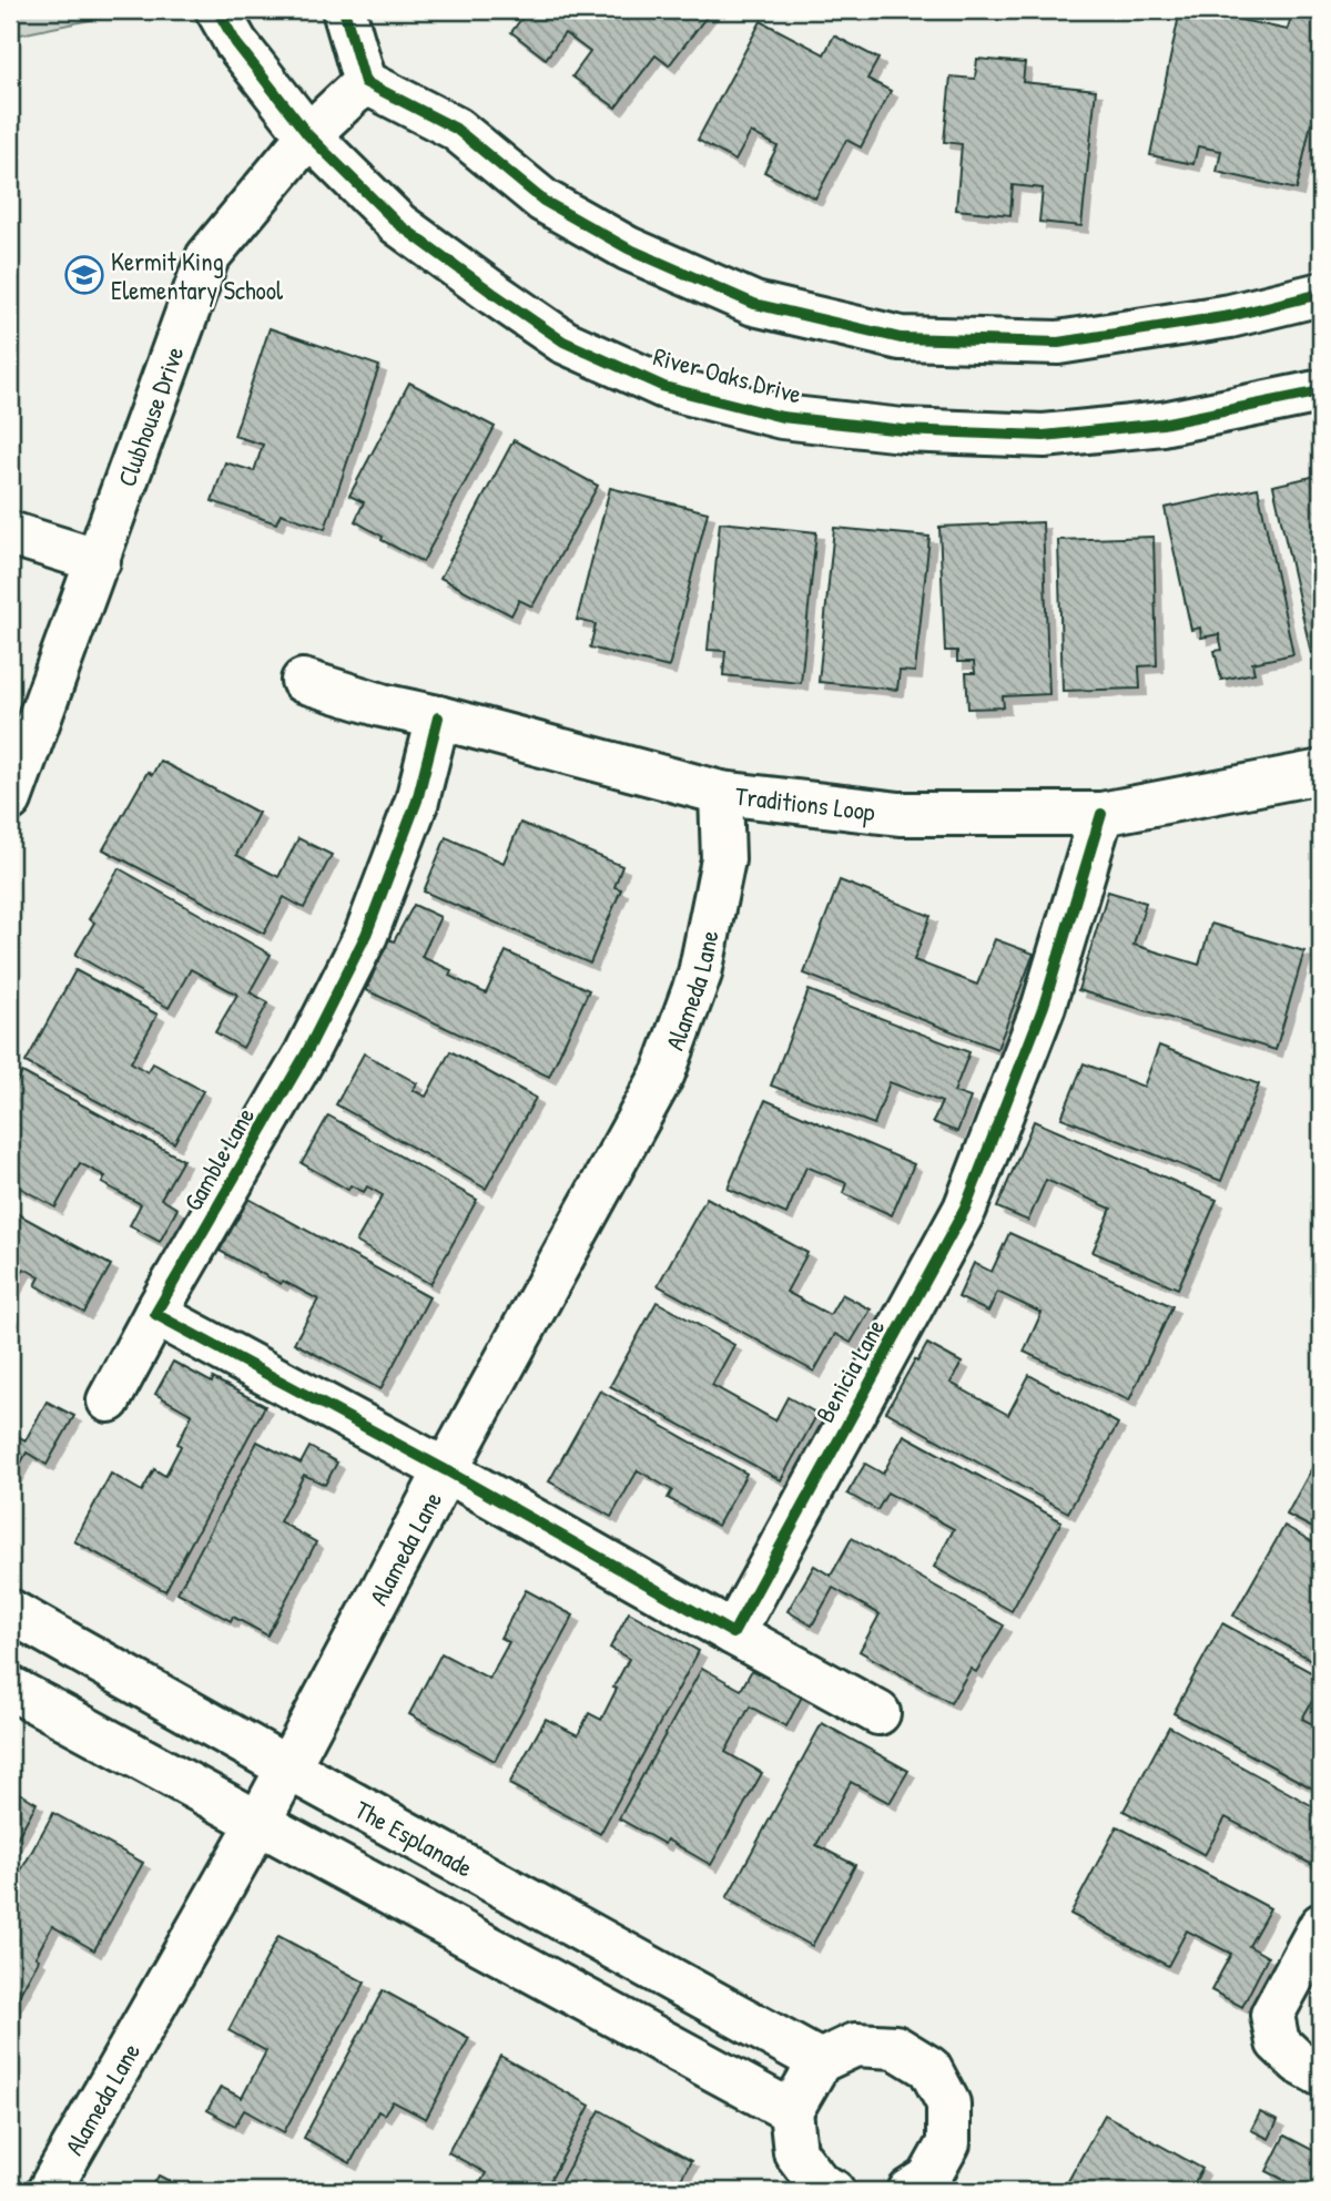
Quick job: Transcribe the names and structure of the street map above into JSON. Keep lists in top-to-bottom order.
{
  "streets": {
    "street": [
      "River Oaks Drive",
      "Clubhouse Drive",
      "Traditions Loop",
      "Alameda Lane",
      "Gamble Lane",
      "Benicia Lane",
      "The Esplanade"
    ]
  },
  "crossings": [
    ["River Oaks Drive", "Clubhouse Drive"],
    ["Traditions Loop", "Alameda Lane"],
    ["Traditions Loop", "Gamble Lane"],
    ["Traditions Loop", "Benicia Lane"],
    ["Alameda Lane", "The Esplanade"]
  ],
  "places": {
    "school or university": ["Kermit King Elementary School"]
  }
}
